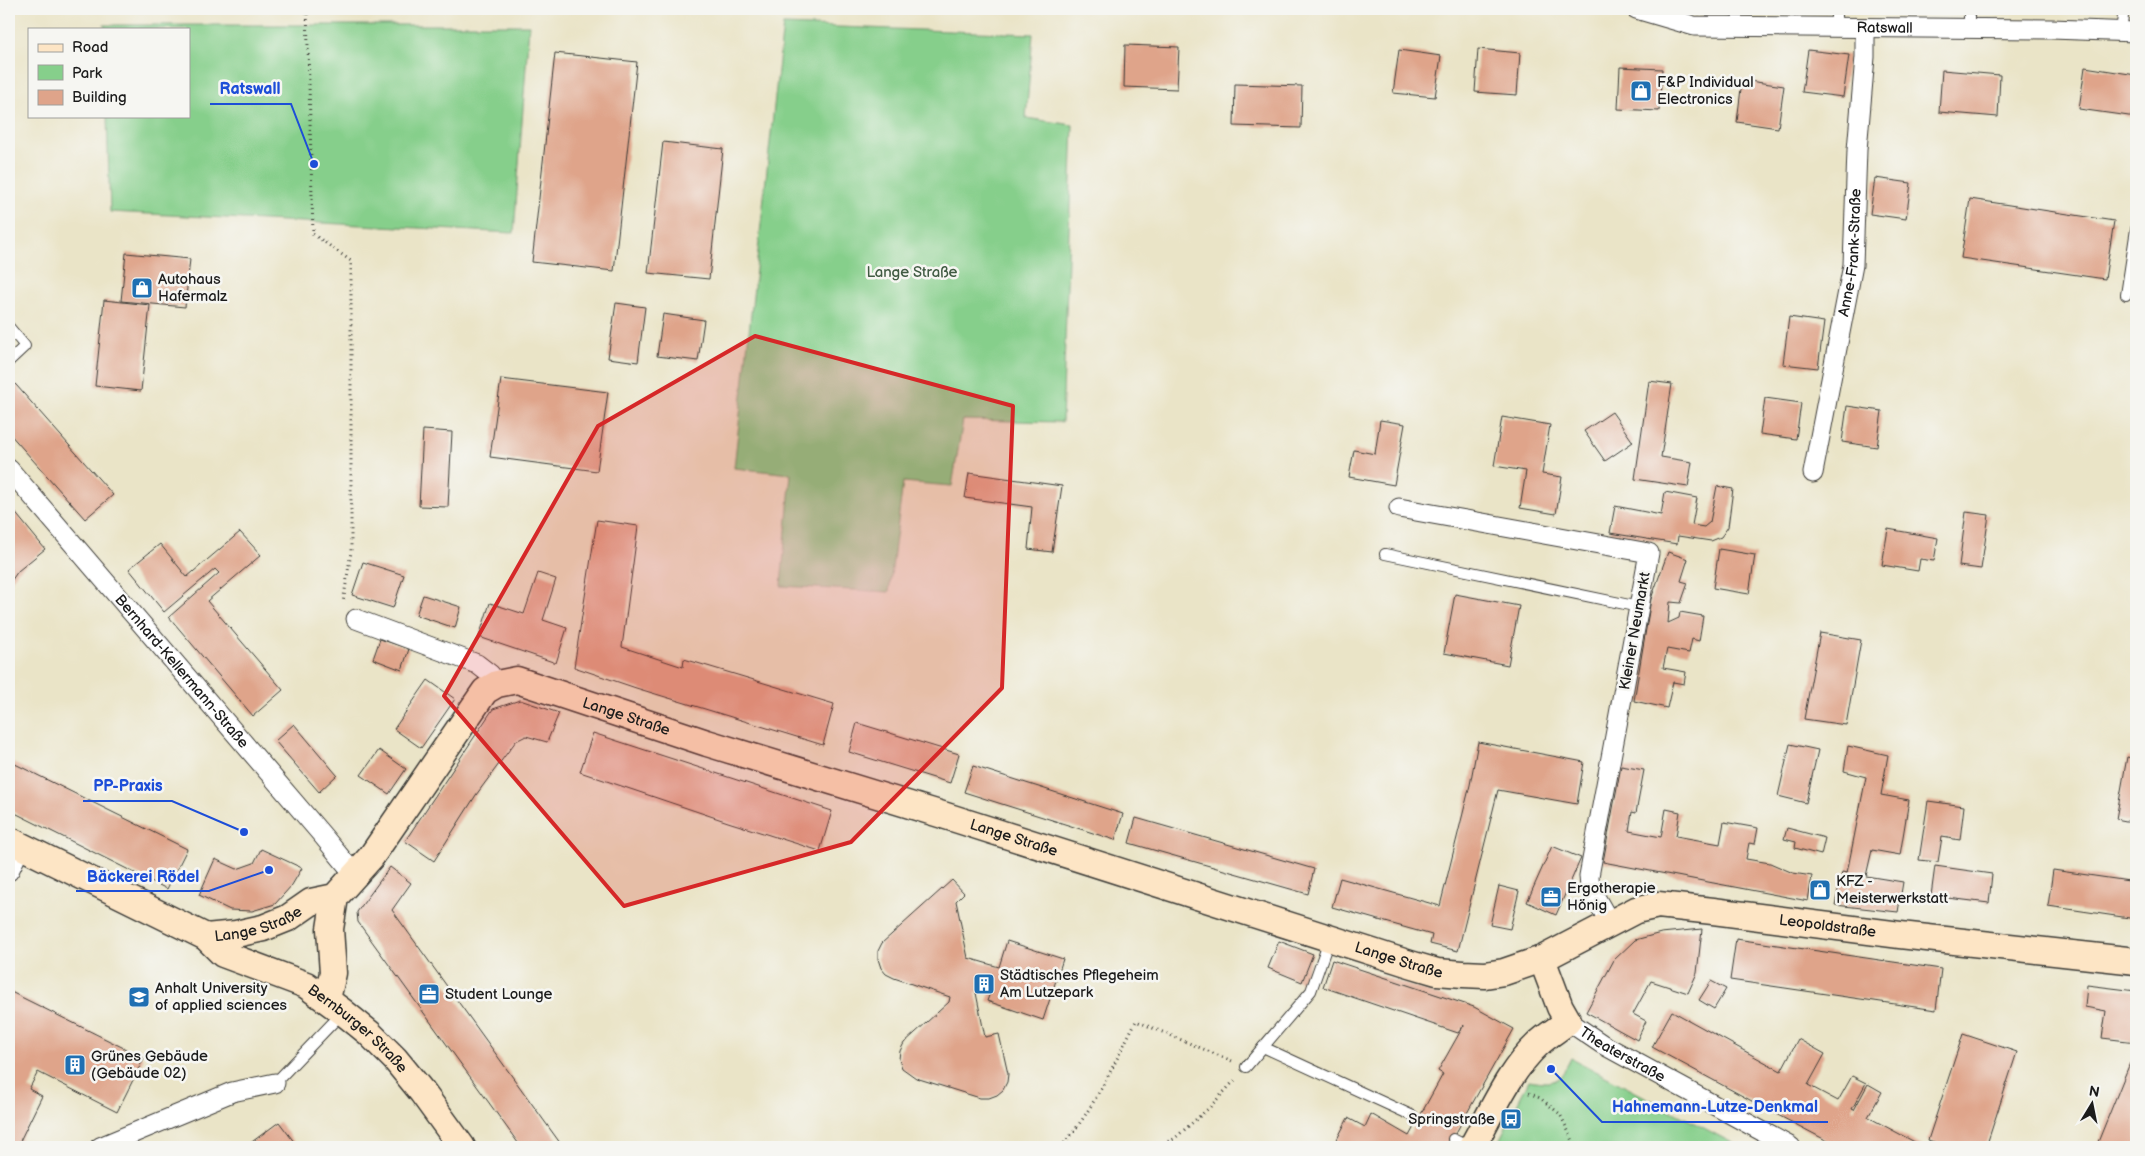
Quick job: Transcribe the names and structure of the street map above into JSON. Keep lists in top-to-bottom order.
{
  "streets": {
    "main road": [
      "Lange Straße",
      "Leopoldstraße",
      "Bernburger Straße",
      "Theaterstraße"
    ],
    "street": [
      "Ratswall",
      "Anne-Frank-Straße",
      "Kleiner Neumarkt",
      "Bernhard-Kellermann-Straße"
    ]
  },
  "crossings": [
    ["Ratswall", "Anne-Frank-Straße"],
    ["Kleiner Neumarkt", "Leopoldstraße"],
    ["Lange Straße", "Leopoldstraße"],
    ["Lange Straße", "Bernburger Straße"],
    ["Lange Straße", "Theaterstraße"],
    ["Leopoldstraße", "Theaterstraße"]
  ],
  "parks": ["Lange Straße"],
  "places": {
    "shop": ["F&P Individual Electronics", "Autohaus Hafermalz", "KFZ - Meisterwerkstatt"],
    "other": [
      "Ratswall",
      "PP-Praxis",
      "Bäckerei Rödel",
      "Hahnemann-Lutze-Denkmal"
    ],
    "office": ["Ergotherapie Hönig", "Student Lounge"],
    "building": ["Städtisches Pflegeheim Am Lutzepark", "Grünes Gebäude (Gebäude 02)"],
    "school or university": ["Anhalt University of applied sciences"],
    "bus stop": ["Springstraße"]
  },
  "legend": ["Road", "Park", "Building"],
  "north": "top"
}
